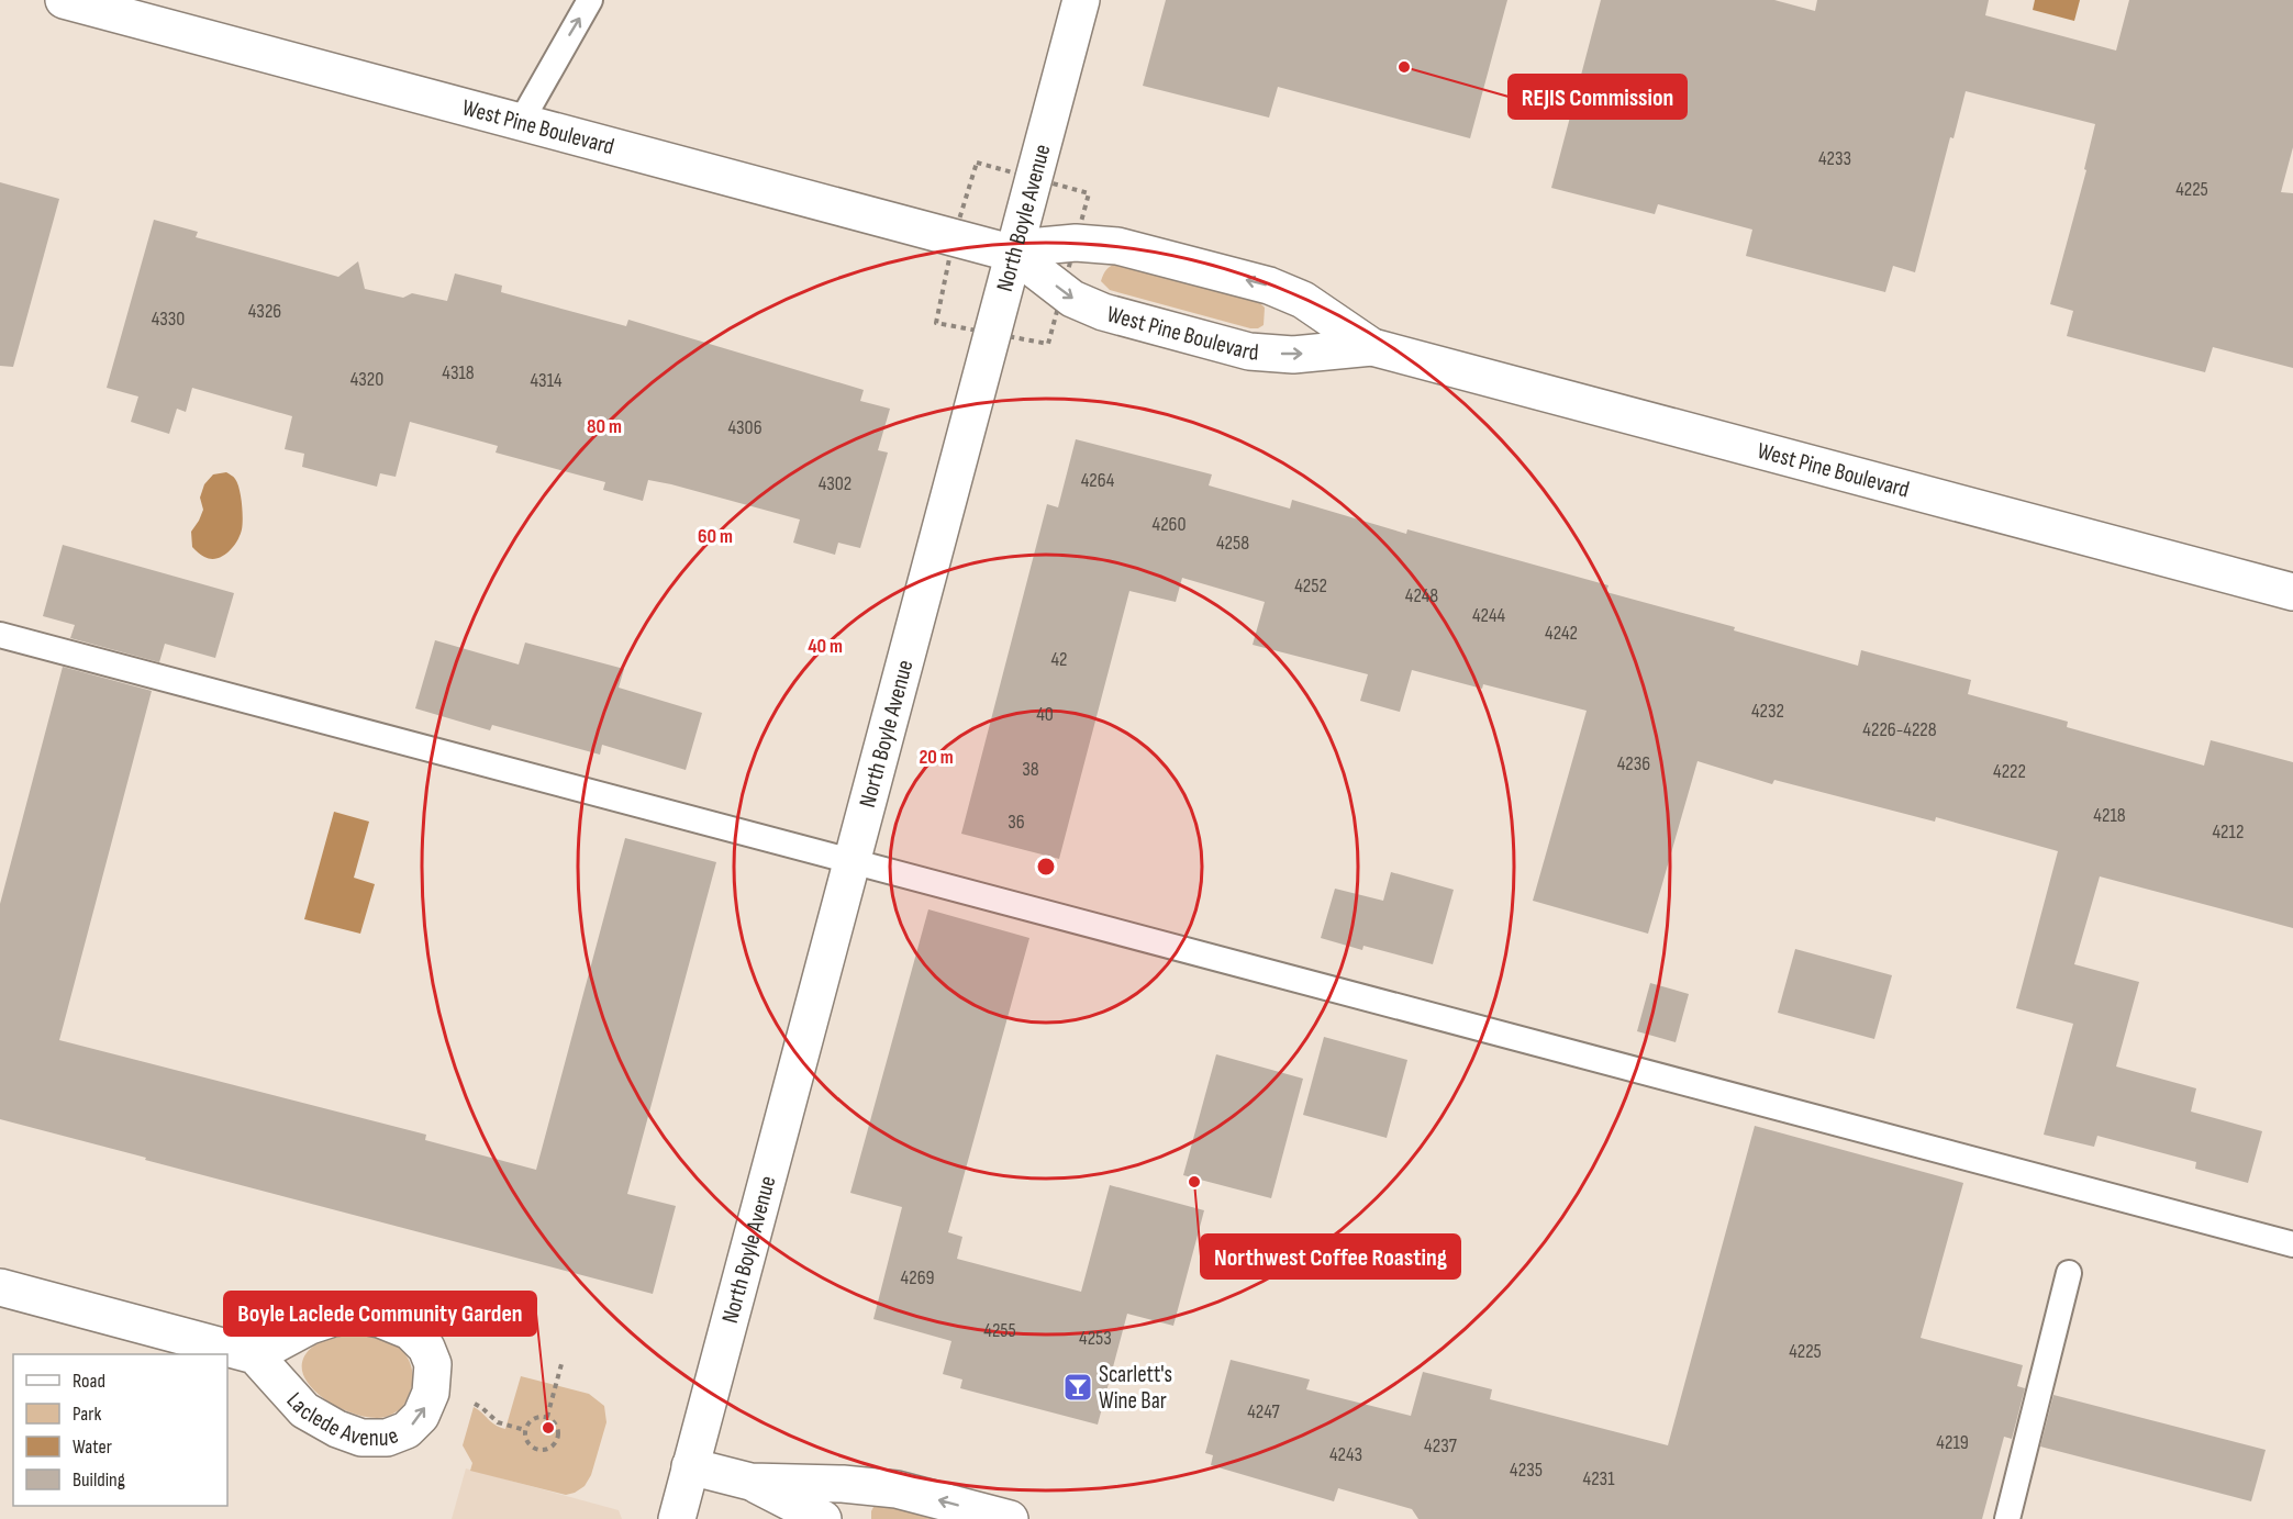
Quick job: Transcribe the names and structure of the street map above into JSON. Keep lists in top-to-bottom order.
{
  "streets": {
    "street": ["West Pine Boulevard", "North Boyle Avenue", "Laclede Avenue"]
  },
  "crossings": [
    ["West Pine Boulevard", "North Boyle Avenue"]
  ],
  "places": {
    "other": ["REJIS Commission", "Northwest Coffee Roasting", "Boyle Laclede Community Garden"],
    "bar": ["Scarlett's Wine Bar"]
  },
  "house_numbers": [
    "4233",
    "4225",
    "4326",
    "4330",
    "4318",
    "4320",
    "4314",
    "4306",
    "4264",
    "4302",
    "4260",
    "4258",
    "4252",
    "4248",
    "4244",
    "4242",
    "42",
    "4232",
    "40",
    "4226-4228",
    "4236",
    "38",
    "4222",
    "4218",
    "36",
    "4212",
    "4269",
    "4255",
    "4253",
    "4225",
    "4247",
    "4219",
    "4237",
    "4243",
    "4235",
    "4231"
  ],
  "legend": [
    "Road",
    "Park",
    "Water",
    "Building"
  ],
  "rings": [
    "80 m",
    "60 m",
    "40 m",
    "20 m"
  ]
}
